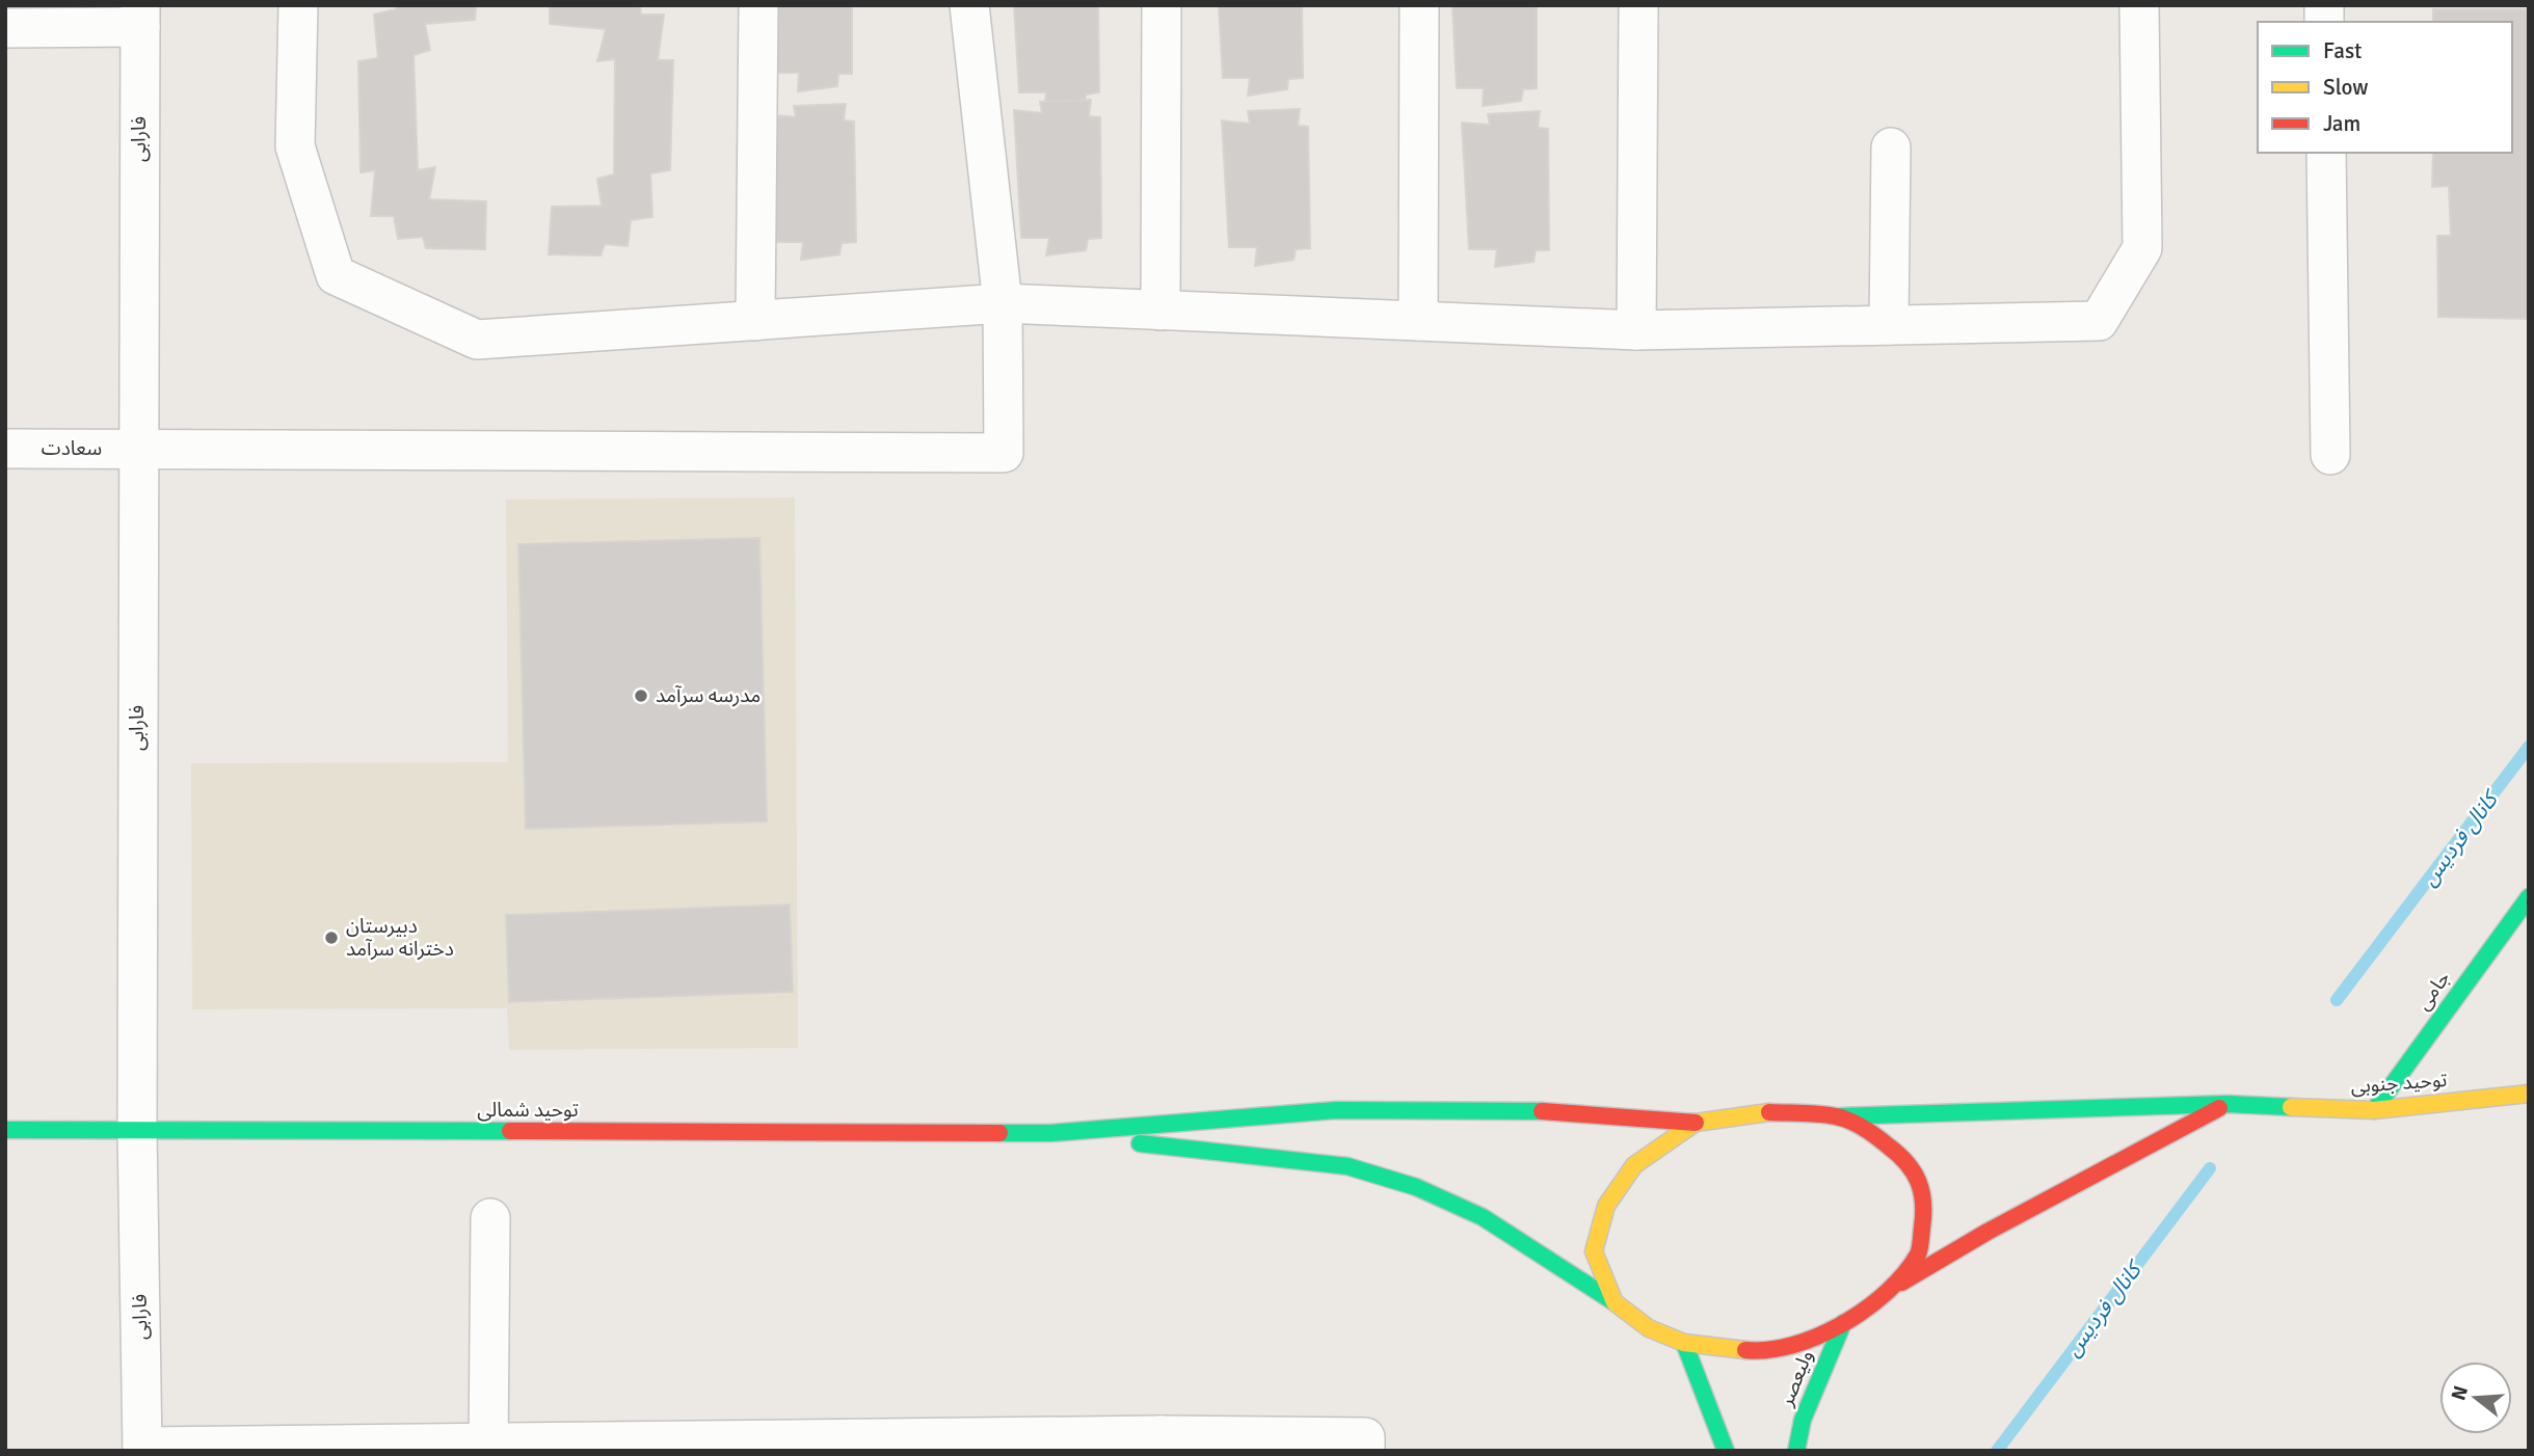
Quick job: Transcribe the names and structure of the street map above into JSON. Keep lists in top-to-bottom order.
{
  "streets": {
    "street": [
      "فارابی",
      "سعادت",
      "جامی",
      "توحید جنوبی",
      "توحید شمالی",
      "ولیعصر"
    ]
  },
  "crossings": [
    ["فارابی", "سعادت"],
    ["فارابی", "توحید شمالی"],
    ["جامی", "توحید جنوبی"]
  ],
  "water": ["کانال فردیس"],
  "places": ["مدرسه سرآمد", "دبیرستان دخترانه سرآمد"],
  "legend": ["Fast", "Slow", "Jam"],
  "north": "left"
}
